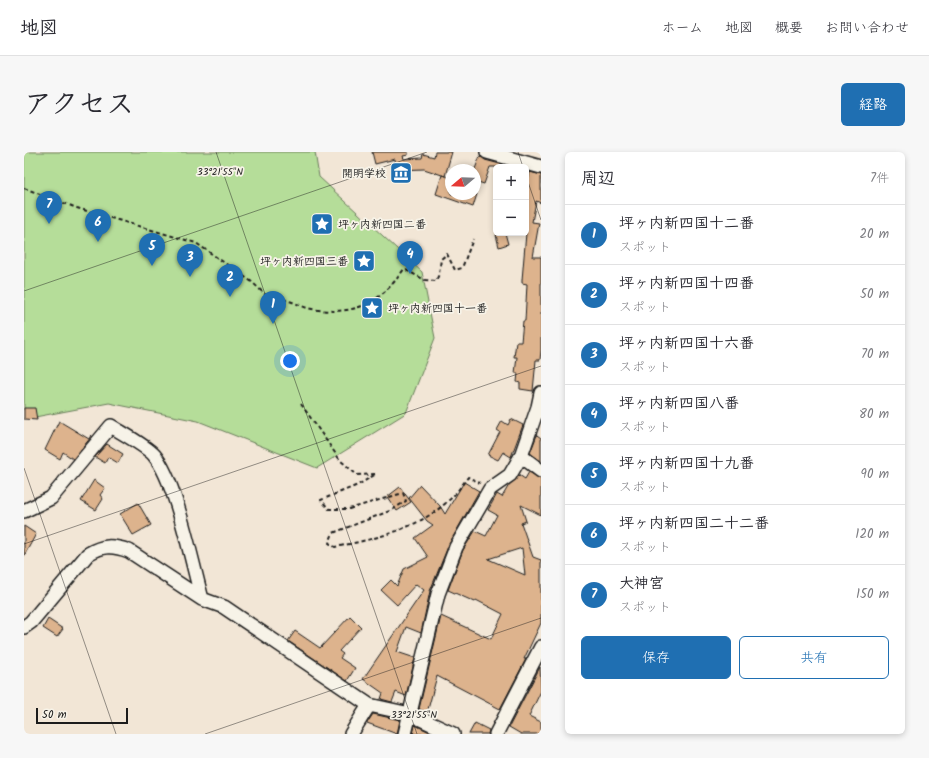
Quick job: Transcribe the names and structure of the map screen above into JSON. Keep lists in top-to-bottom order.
{
  "places": {
    "museum": ["開明学校"],
    "place": ["坪ヶ内新四国二番", "坪ヶ内新四国三番", "坪ヶ内新四国十一番"]
  },
  "scale_bar": "50 m",
  "north": "left",
  "page": {
    "header": "地図",
    "nav": [
      "ホーム",
      "地図",
      "概要",
      "お問い合わせ"
    ],
    "title": "アクセス",
    "buttons": [
      "経路",
      ["保存", "共有"]
    ],
    "heading": ["周辺", "7件"],
    "map_buttons": ["+", "−"],
    "pins": [
      "7",
      "6",
      "5",
      "4",
      "3",
      "2",
      "1"
    ],
    "list": [
      {
        "mark": "1",
        "name": "坪ヶ内新四国十二番",
        "note": "スポット",
        "value": "20 m"
      },
      {
        "mark": "2",
        "name": "坪ヶ内新四国十四番",
        "note": "スポット",
        "value": "50 m"
      },
      {
        "mark": "3",
        "name": "坪ヶ内新四国十六番",
        "note": "スポット",
        "value": "70 m"
      },
      {
        "mark": "4",
        "name": "坪ヶ内新四国八番",
        "note": "スポット",
        "value": "80 m"
      },
      {
        "mark": "5",
        "name": "坪ヶ内新四国十九番",
        "note": "スポット",
        "value": "90 m"
      },
      {
        "mark": "6",
        "name": "坪ヶ内新四国二十二番",
        "note": "スポット",
        "value": "120 m"
      },
      {
        "mark": "7",
        "name": "大神宮",
        "note": "スポット",
        "value": "150 m"
      }
    ],
    "scale": "50 m"
  },
  "coordinates": ["33°21'55\"N"]
}
